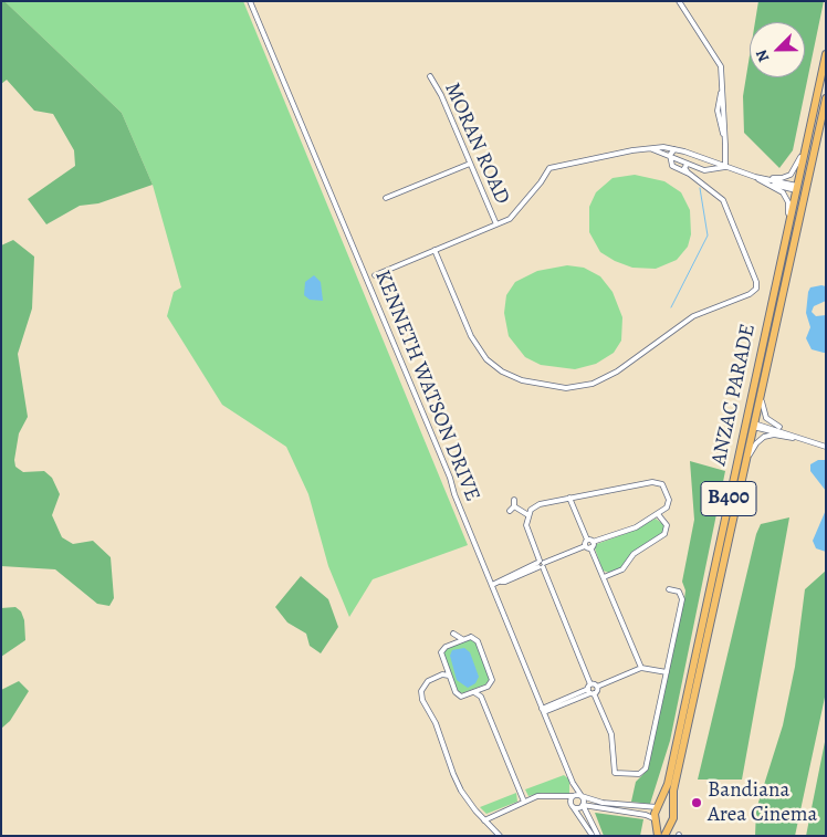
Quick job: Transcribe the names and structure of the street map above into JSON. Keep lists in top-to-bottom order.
{
  "streets": {
    "main road": ["ANZAC PARADE", "B400"],
    "street": ["MORAN ROAD", "KENNETH WATSON DRIVE"]
  },
  "crossings": [
    ["ANZAC PARADE", "B400"]
  ],
  "places": ["Bandiana Area Cinema"],
  "north": "bottom left"
}
